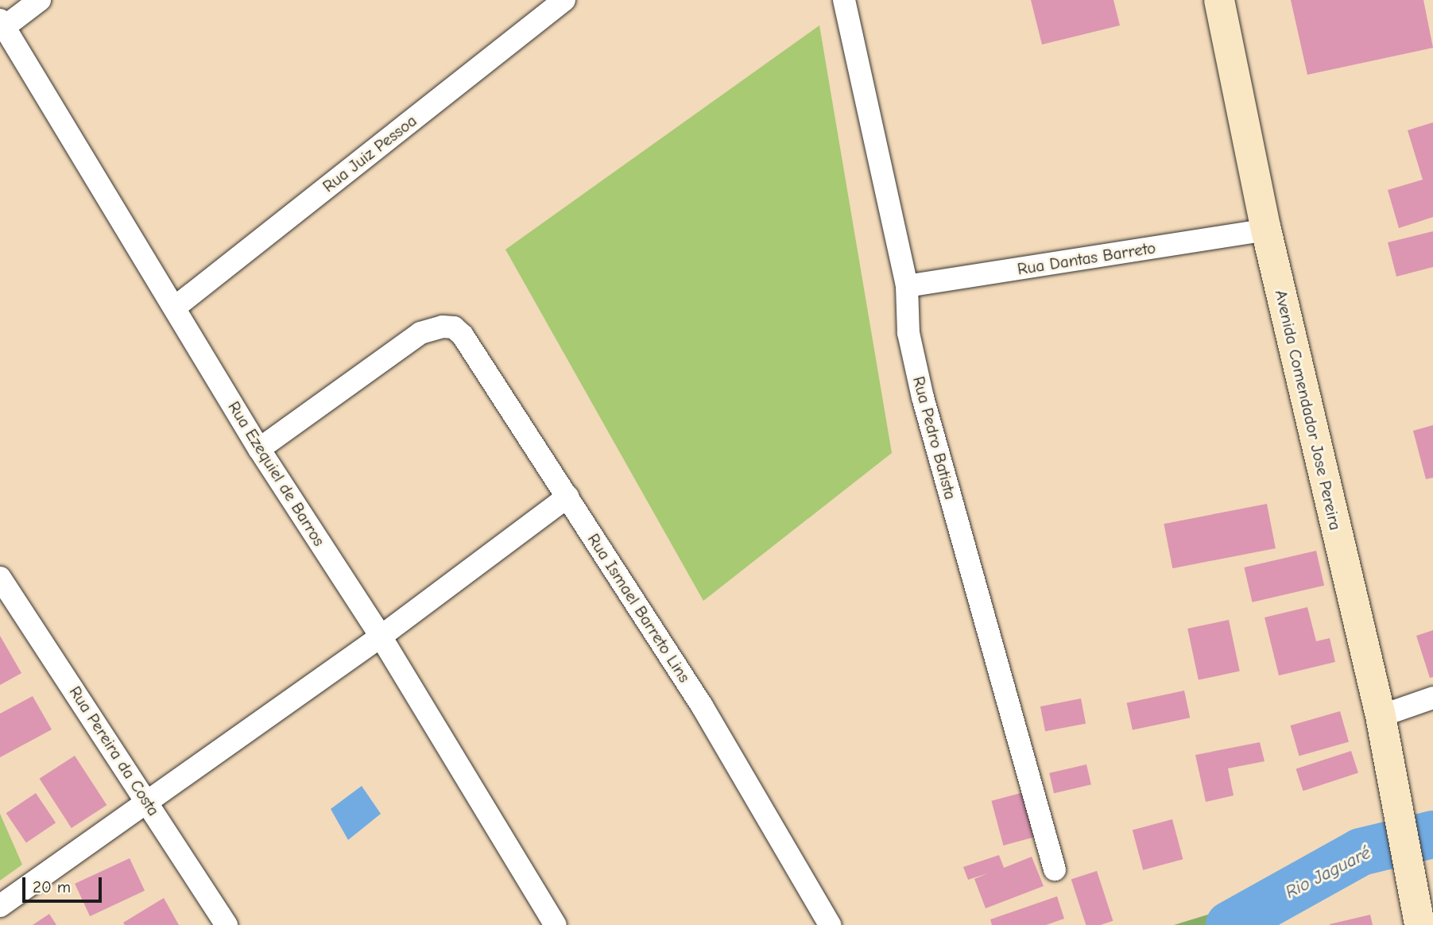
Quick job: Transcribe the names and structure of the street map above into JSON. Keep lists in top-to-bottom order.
{
  "streets": {
    "street": [
      "Rua Juiz Pessoa",
      "Rua Dantas Barreto",
      "Avenida Comendador Jose Pereira",
      "Rua Pedro Batista",
      "Rua Ezequiel de Barros",
      "Rua Ismael Barreto Lins",
      "Rua Pereira da Costa"
    ]
  },
  "crossings": [
    ["Rua Juiz Pessoa", "Rua Ezequiel de Barros"],
    ["Rua Dantas Barreto", "Avenida Comendador Jose Pereira"],
    ["Rua Dantas Barreto", "Rua Pedro Batista"],
    ["Rua Ezequiel de Barros", "Rua Ismael Barreto Lins"]
  ],
  "water": ["Rio Jaguaré"],
  "scale_bar": "20 m"
}
